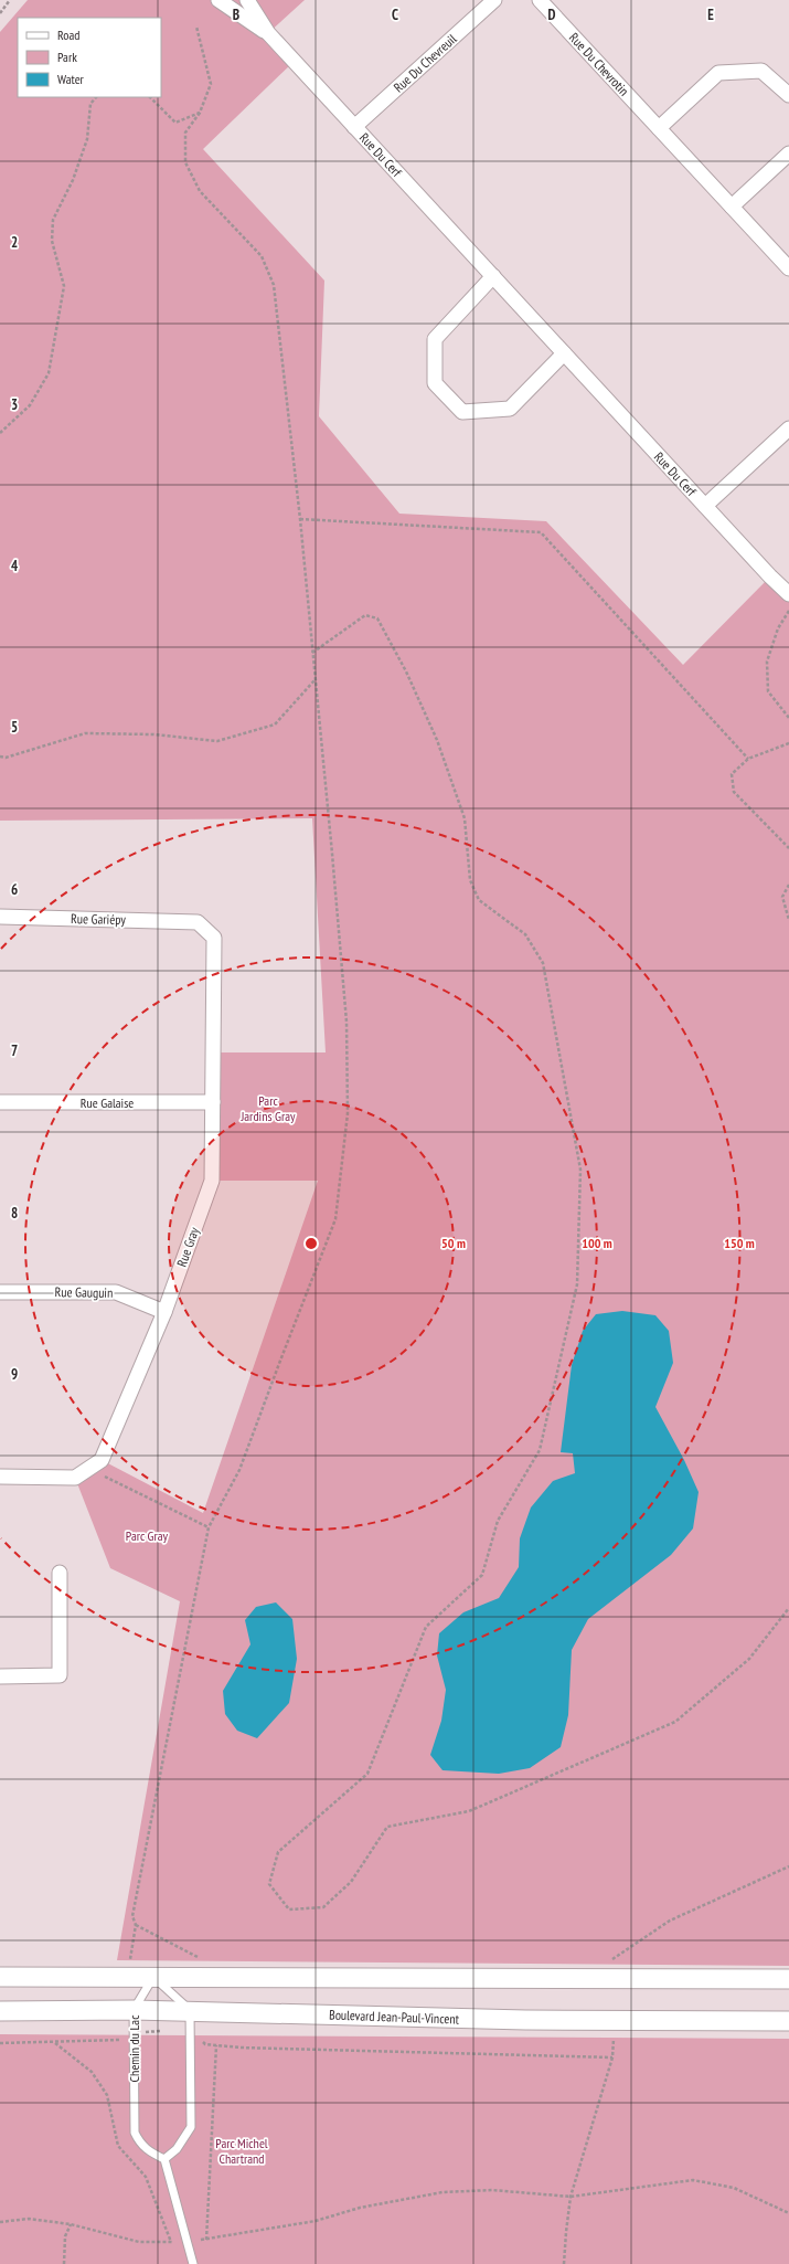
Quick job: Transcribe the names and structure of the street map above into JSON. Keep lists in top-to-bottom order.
{
  "streets": {
    "street": [
      "Rue Du Chevreuil",
      "Rue Du Chevrotin",
      "Rue Du Cerf",
      "Rue Gariépy",
      "Rue Galaise",
      "Rue Gray",
      "Rue Gauguin",
      "Boulevard Jean-Paul-Vincent"
    ],
    "lane": ["Chemin du Lac"]
  },
  "crossings": [
    ["Rue Du Chevreuil", "Rue Du Cerf"],
    ["Rue Gariépy", "Rue Gray"],
    ["Rue Galaise", "Rue Gray"],
    ["Rue Gray", "Rue Gauguin"],
    ["Boulevard Jean-Paul-Vincent", "Chemin du Lac"]
  ],
  "parks": ["Parc Jardins Gray", "Parc Gray", "Parc Michel Chartrand"],
  "legend": ["Road", "Park", "Water"],
  "grid": {
    "columns": [
      "B",
      "C",
      "D",
      "E"
    ],
    "rows": [
      "2",
      "3",
      "4",
      "5",
      "6",
      "7",
      "8",
      "9"
    ]
  },
  "rings": ["50 m", "100 m", "150 m"]
}
